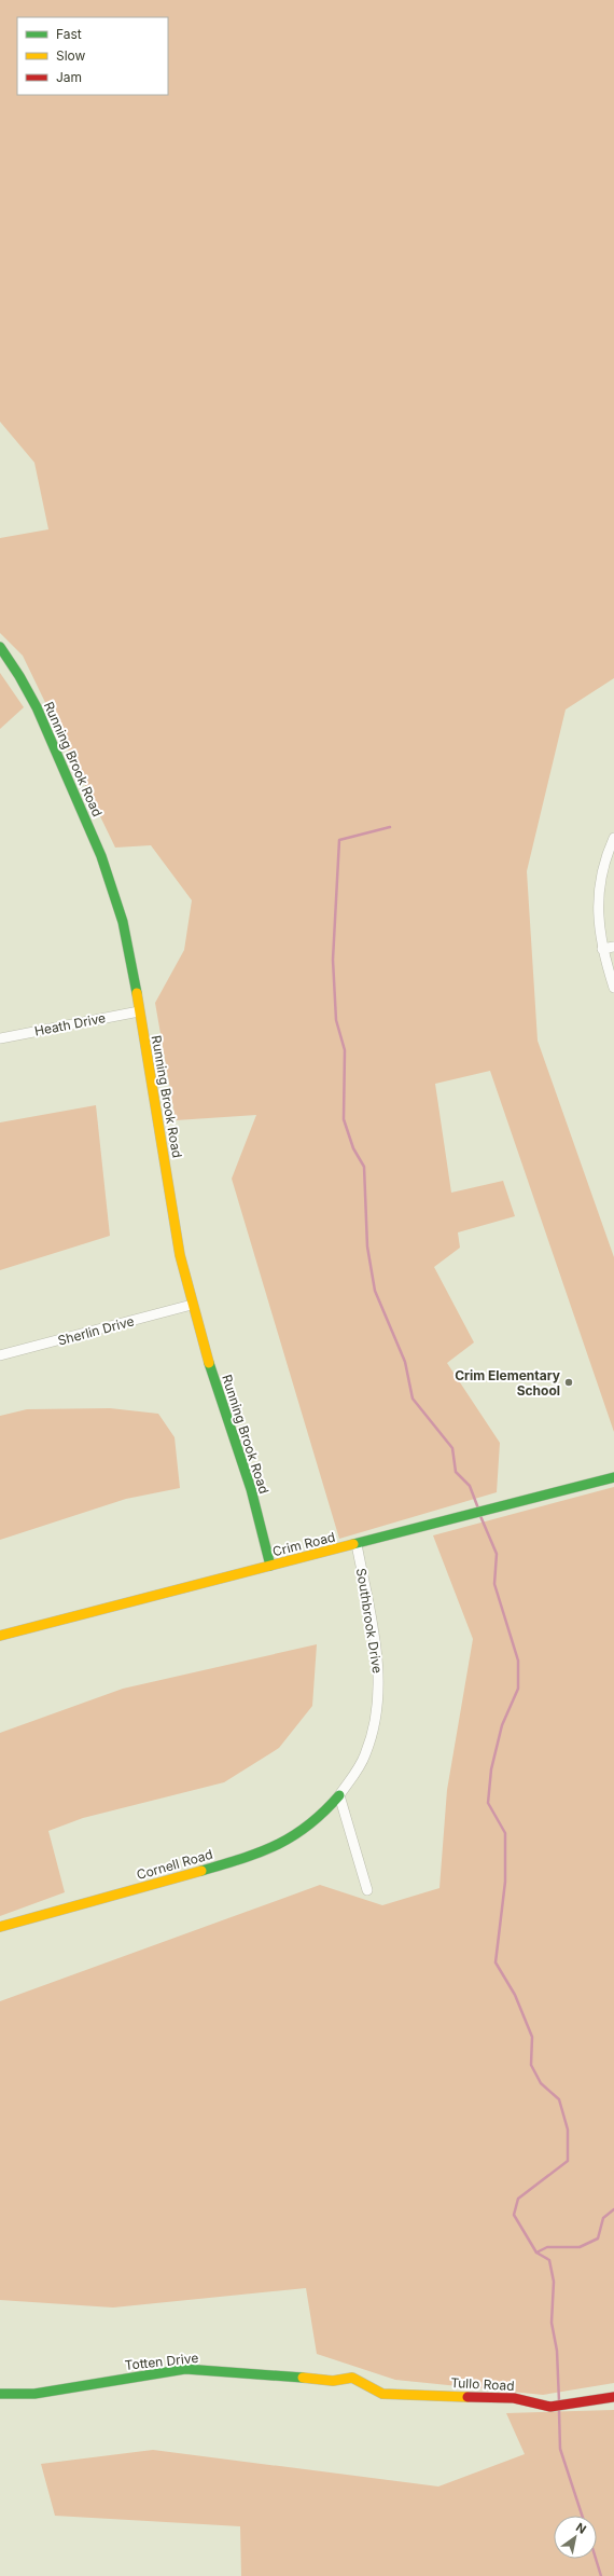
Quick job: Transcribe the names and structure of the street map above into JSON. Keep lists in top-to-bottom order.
{
  "streets": {
    "street": [
      "Running Brook Road",
      "Heath Drive",
      "Sherlin Drive",
      "Crim Road",
      "Southbrook Drive",
      "Cornell Road",
      "Totten Drive",
      "Tullo Road"
    ]
  },
  "crossings": [
    ["Running Brook Road", "Heath Drive"],
    ["Running Brook Road", "Sherlin Drive"],
    ["Running Brook Road", "Crim Road"],
    ["Crim Road", "Southbrook Drive"],
    ["Southbrook Drive", "Cornell Road"],
    ["Totten Drive", "Tullo Road"]
  ],
  "places": ["Crim Elementary School"],
  "legend": ["Fast", "Slow", "Jam"],
  "north": "top right"
}
